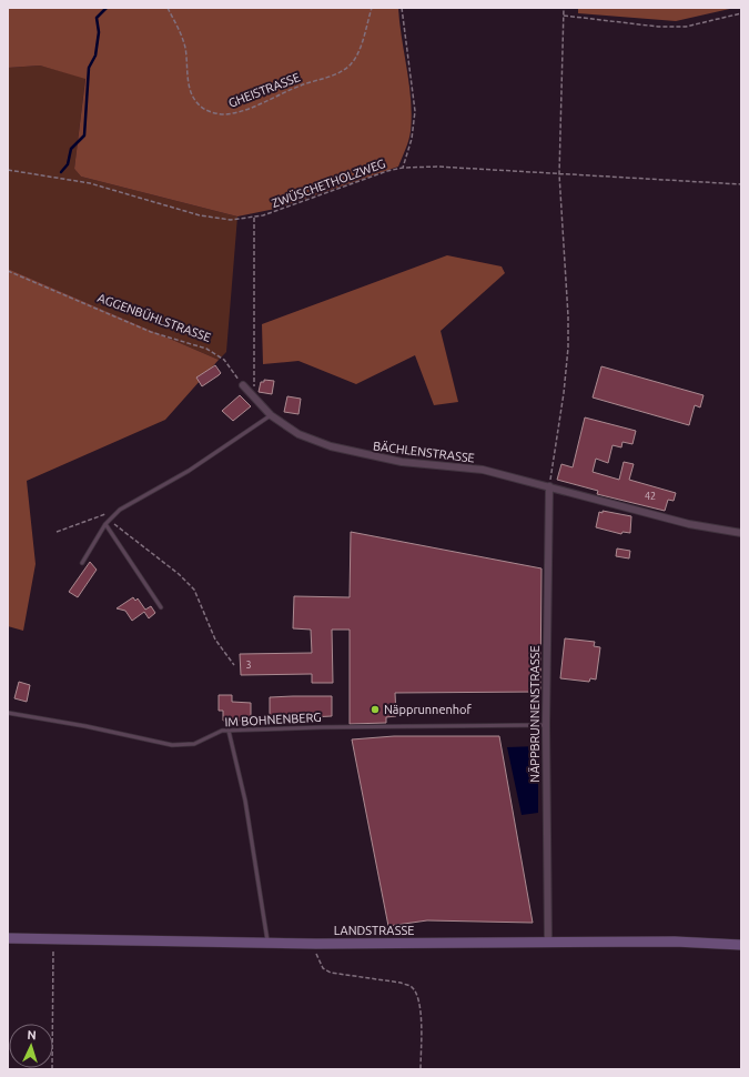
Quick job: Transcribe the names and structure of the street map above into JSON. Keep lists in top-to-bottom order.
{
  "streets": {
    "main road": ["LANDSTRASSE"],
    "street": ["BÄCHLENSTRASSE", "NÄPPBRUNNENSTRASSE"],
    "lane": ["IM BOHNENBERG"],
    "path": ["GHEISTRASSE", "ZWÜSCHETHOLZWEG", "AGGENBÜHLSTRASSE"]
  },
  "crossings": [
    ["BÄCHLENSTRASSE", "NÄPPBRUNNENSTRASSE"],
    ["NÄPPBRUNNENSTRASSE", "IM BOHNENBERG"],
    ["NÄPPBRUNNENSTRASSE", "LANDSTRASSE"]
  ],
  "places": ["Näpprunnenhof"],
  "house_numbers": ["42", "3"],
  "north": "top"
}
